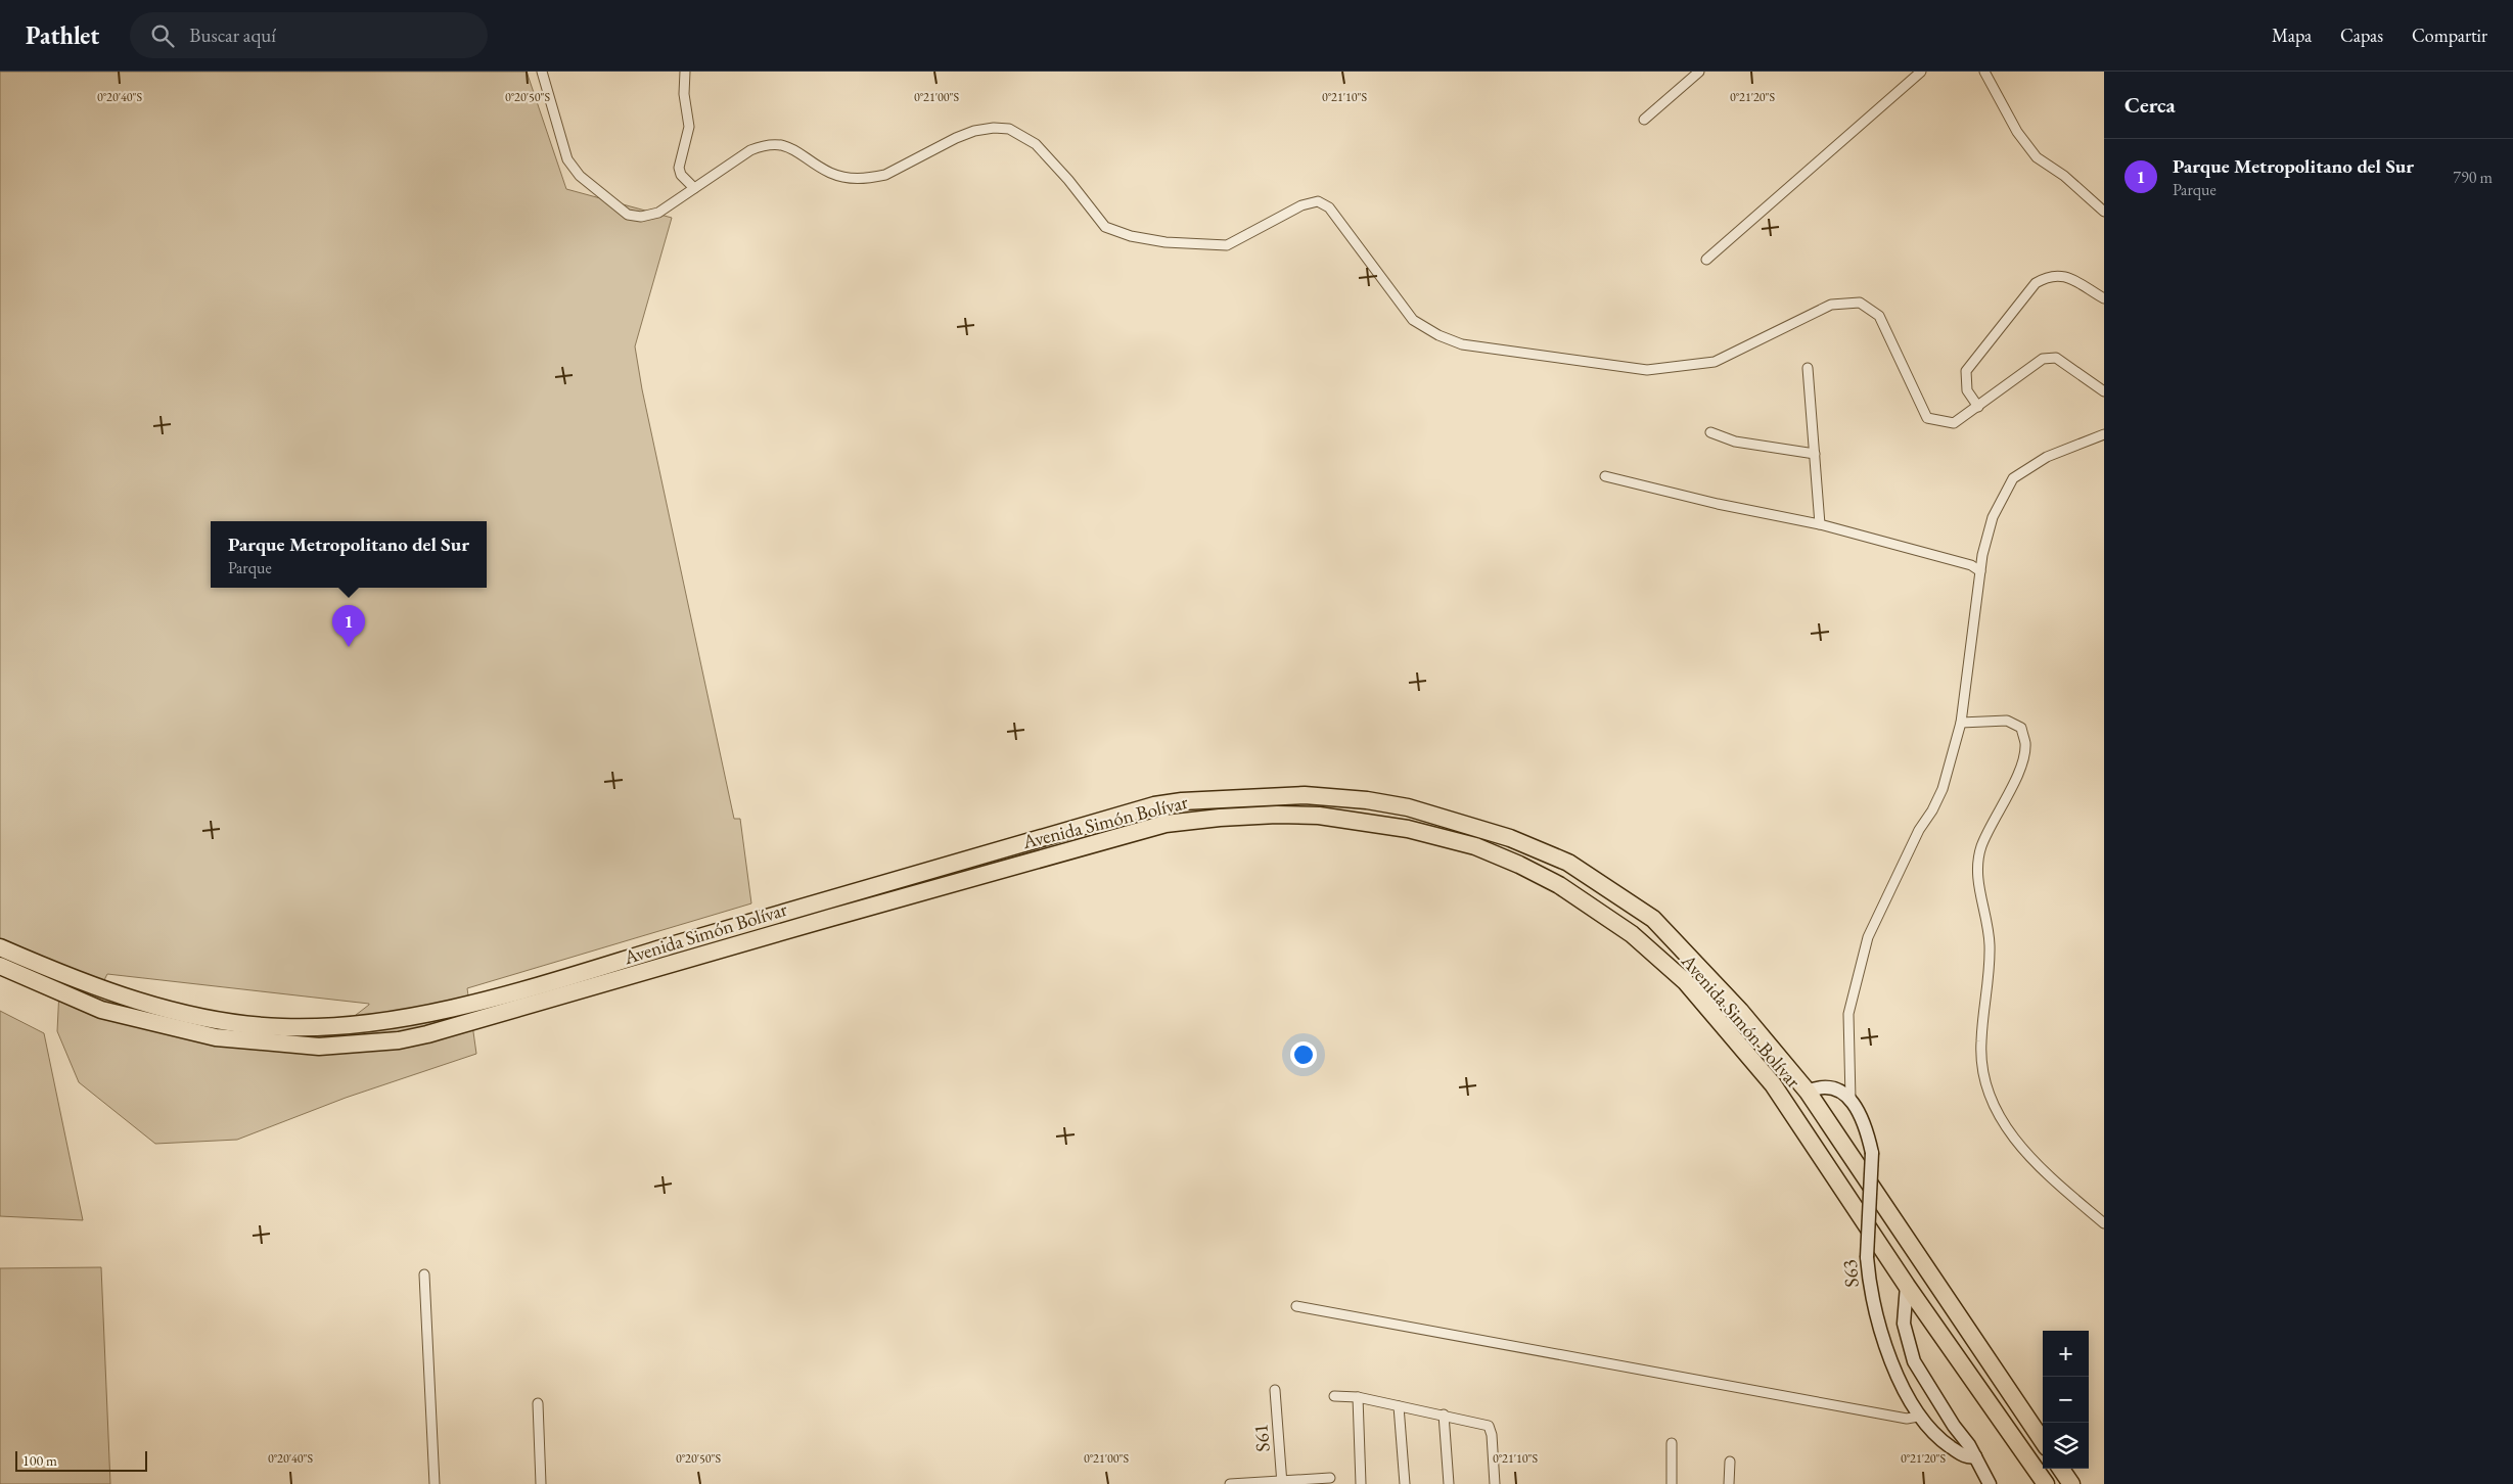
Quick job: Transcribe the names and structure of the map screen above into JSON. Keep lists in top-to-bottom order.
{
  "streets": {
    "highway": ["Avenida Simón Bolívar"],
    "main road": ["S63"],
    "street": ["S61"]
  },
  "scale_bar": "100 m",
  "page": {
    "header": "Pathlet",
    "search": "Buscar aquí",
    "nav": ["Mapa", "Capas", "Compartir"],
    "heading": "Cerca",
    "list": [
      {
        "mark": "1",
        "name": "Parque Metropolitano del Sur",
        "note": "Parque",
        "value": "790 m"
      }
    ],
    "popup": ["Parque Metropolitano del Sur", "Parque"],
    "pins": "1",
    "map_buttons": ["+", "−"],
    "scale": "100 m"
  },
  "coordinates": [
    "0°20'40\"S",
    "0°20'50\"S",
    "0°21'00\"S",
    "0°21'10\"S",
    "0°21'20\"S"
  ]
}
